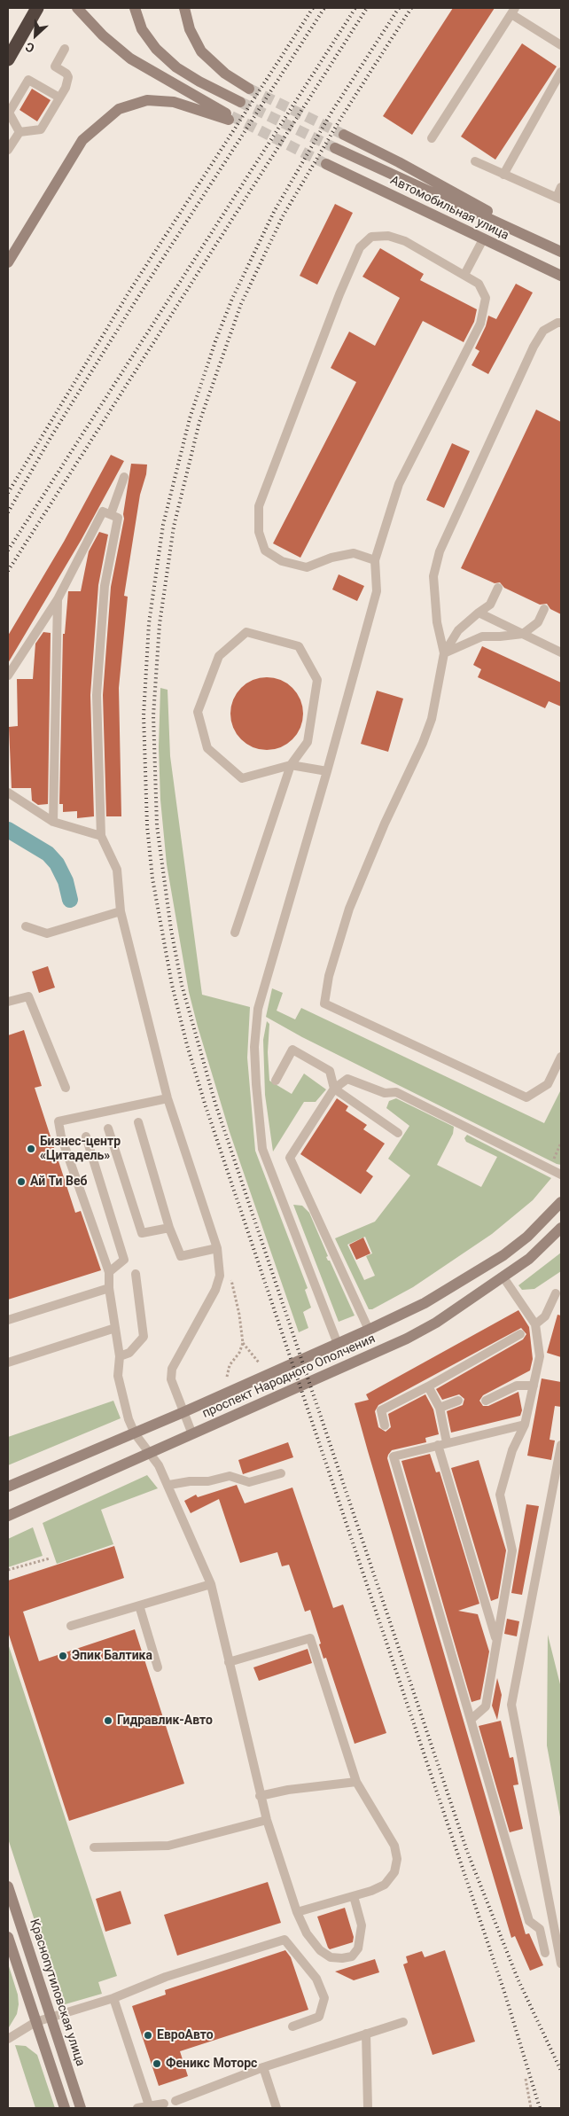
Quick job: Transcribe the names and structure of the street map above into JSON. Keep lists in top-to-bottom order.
{
  "streets": {
    "main road": ["Автомобильная улица", "проспект Народного Ополчения", "Краснопутиловская улица"]
  },
  "places": [
    "Бизнес-центр «Цитадель»",
    "Ай Ти Веб",
    "Эпик Балтика",
    "Гидравлик-Авто",
    "ЕвроАвто",
    "Феникс Моторс"
  ],
  "north": "bottom left"
}
